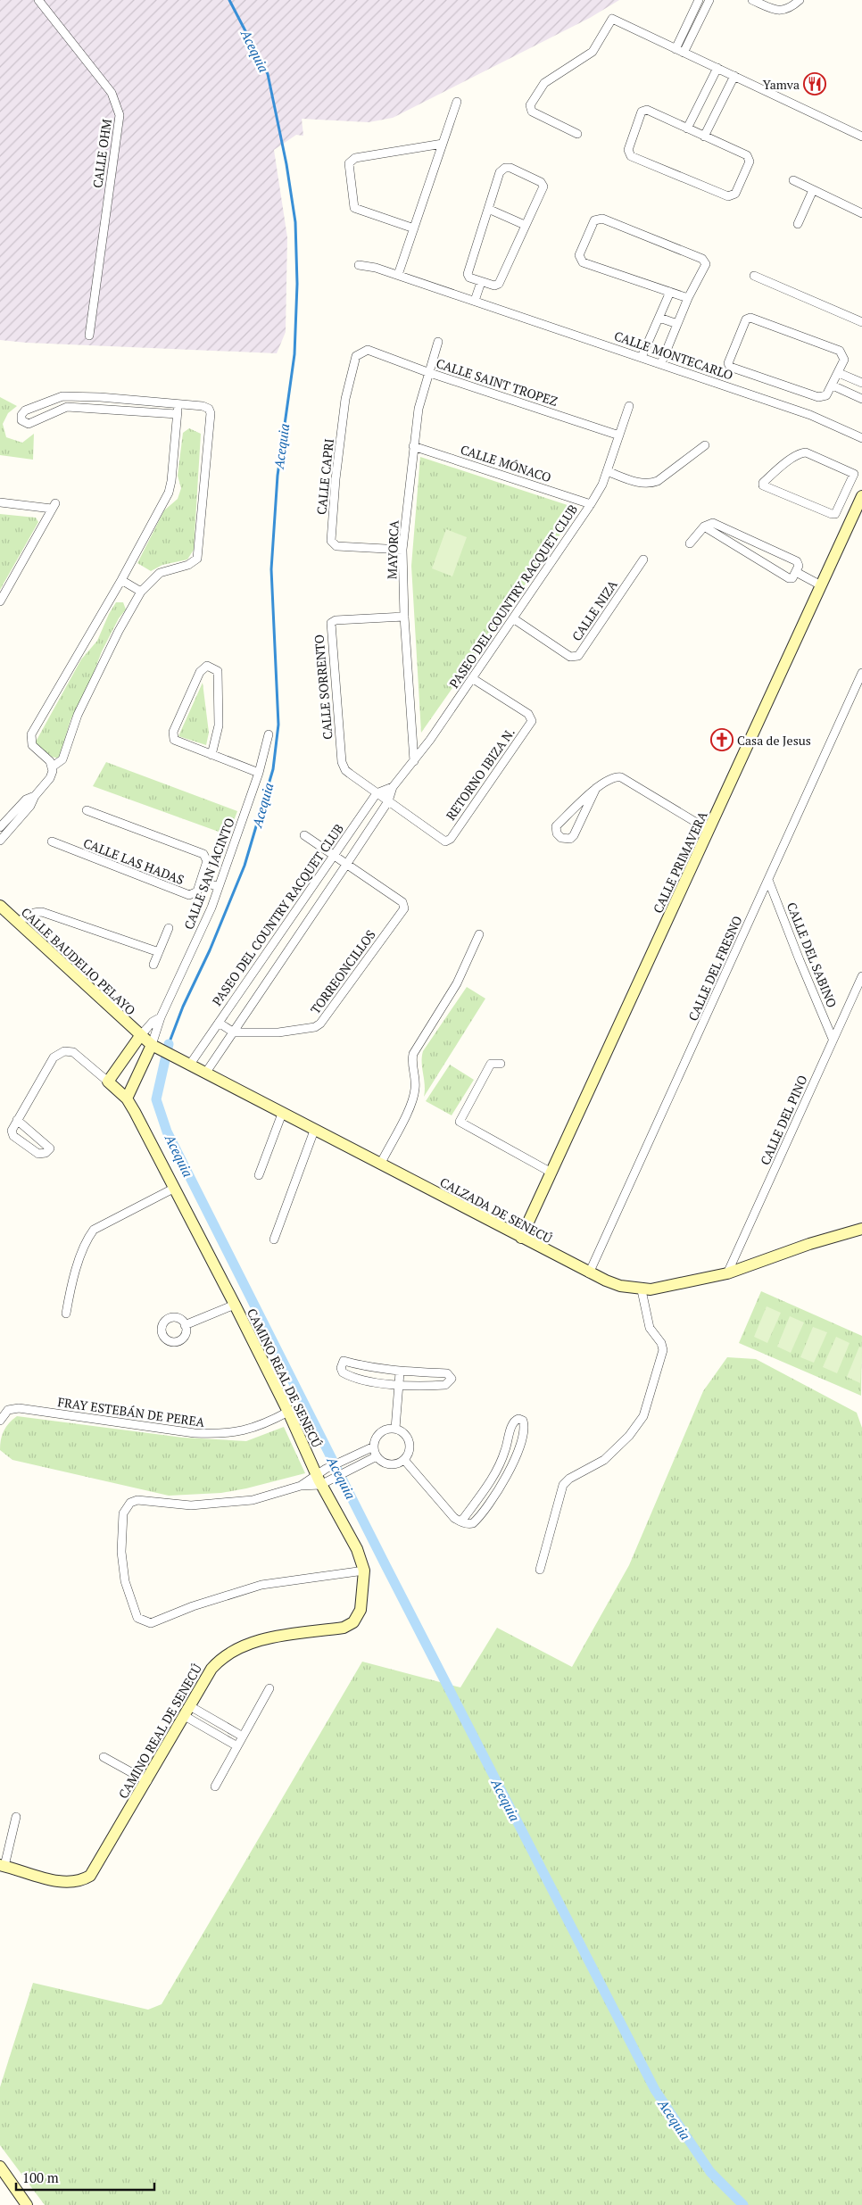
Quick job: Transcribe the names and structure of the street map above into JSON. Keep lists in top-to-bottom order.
{
  "streets": {
    "street": [
      "CALLE OHM",
      "CALLE MONTECARLO",
      "CALLE SAINT TROPEZ",
      "CALLE MÓNACO",
      "CALLE CAPRI",
      "MAYORCA",
      "PASEO DEL COUNTRY RACQUET CLUB",
      "CALLE NIZA",
      "CALLE SORRENTO",
      "RETORNO IBIZA N.",
      "CALLE LAS HADAS",
      "CALLE PRIMAVERA",
      "CALLE SAN JACINTO",
      "CALLE DEL SABINO",
      "CALLE BAUDELIO PELAYO",
      "CALLE DEL FRESNO",
      "TORREONCILLOS",
      "CALLE DEL PINO",
      "CALZADA DE SENECÚ",
      "CAMINO REAL DE SENECÚ",
      "FRAY ESTEBÁN DE PEREA"
    ]
  },
  "crossings": [
    ["CALLE SAINT TROPEZ", "CALLE CAPRI"],
    ["CALLE SAINT TROPEZ", "MAYORCA"],
    ["CALLE SAINT TROPEZ", "PASEO DEL COUNTRY RACQUET CLUB"],
    ["CALLE MÓNACO", "MAYORCA"],
    ["CALLE MÓNACO", "PASEO DEL COUNTRY RACQUET CLUB"],
    ["CALLE CAPRI", "MAYORCA"],
    ["MAYORCA", "PASEO DEL COUNTRY RACQUET CLUB"],
    ["MAYORCA", "CALLE SORRENTO"],
    ["PASEO DEL COUNTRY RACQUET CLUB", "CALLE NIZA"],
    ["PASEO DEL COUNTRY RACQUET CLUB", "CALLE SORRENTO"],
    ["PASEO DEL COUNTRY RACQUET CLUB", "RETORNO IBIZA N."],
    ["PASEO DEL COUNTRY RACQUET CLUB", "TORREONCILLOS"],
    ["PASEO DEL COUNTRY RACQUET CLUB", "CALZADA DE SENECÚ"],
    ["CALLE SORRENTO", "RETORNO IBIZA N."],
    ["CALLE LAS HADAS", "CALLE SAN JACINTO"],
    ["CALLE PRIMAVERA", "CALZADA DE SENECÚ"],
    ["CALLE SAN JACINTO", "CALLE BAUDELIO PELAYO"],
    ["CALLE SAN JACINTO", "CALZADA DE SENECÚ"],
    ["CALLE DEL SABINO", "CALLE DEL FRESNO"],
    ["CALLE DEL SABINO", "CALLE DEL PINO"],
    ["CALLE BAUDELIO PELAYO", "CALZADA DE SENECÚ"],
    ["CALLE DEL FRESNO", "CALZADA DE SENECÚ"],
    ["CALLE DEL PINO", "CALZADA DE SENECÚ"],
    ["CAMINO REAL DE SENECÚ", "FRAY ESTEBÁN DE PEREA"]
  ],
  "water": ["Acequia"],
  "places": {
    "restaurant": ["Yamva"],
    "church": ["Casa de Jesus"]
  },
  "scale_bar": "100 m"
}
